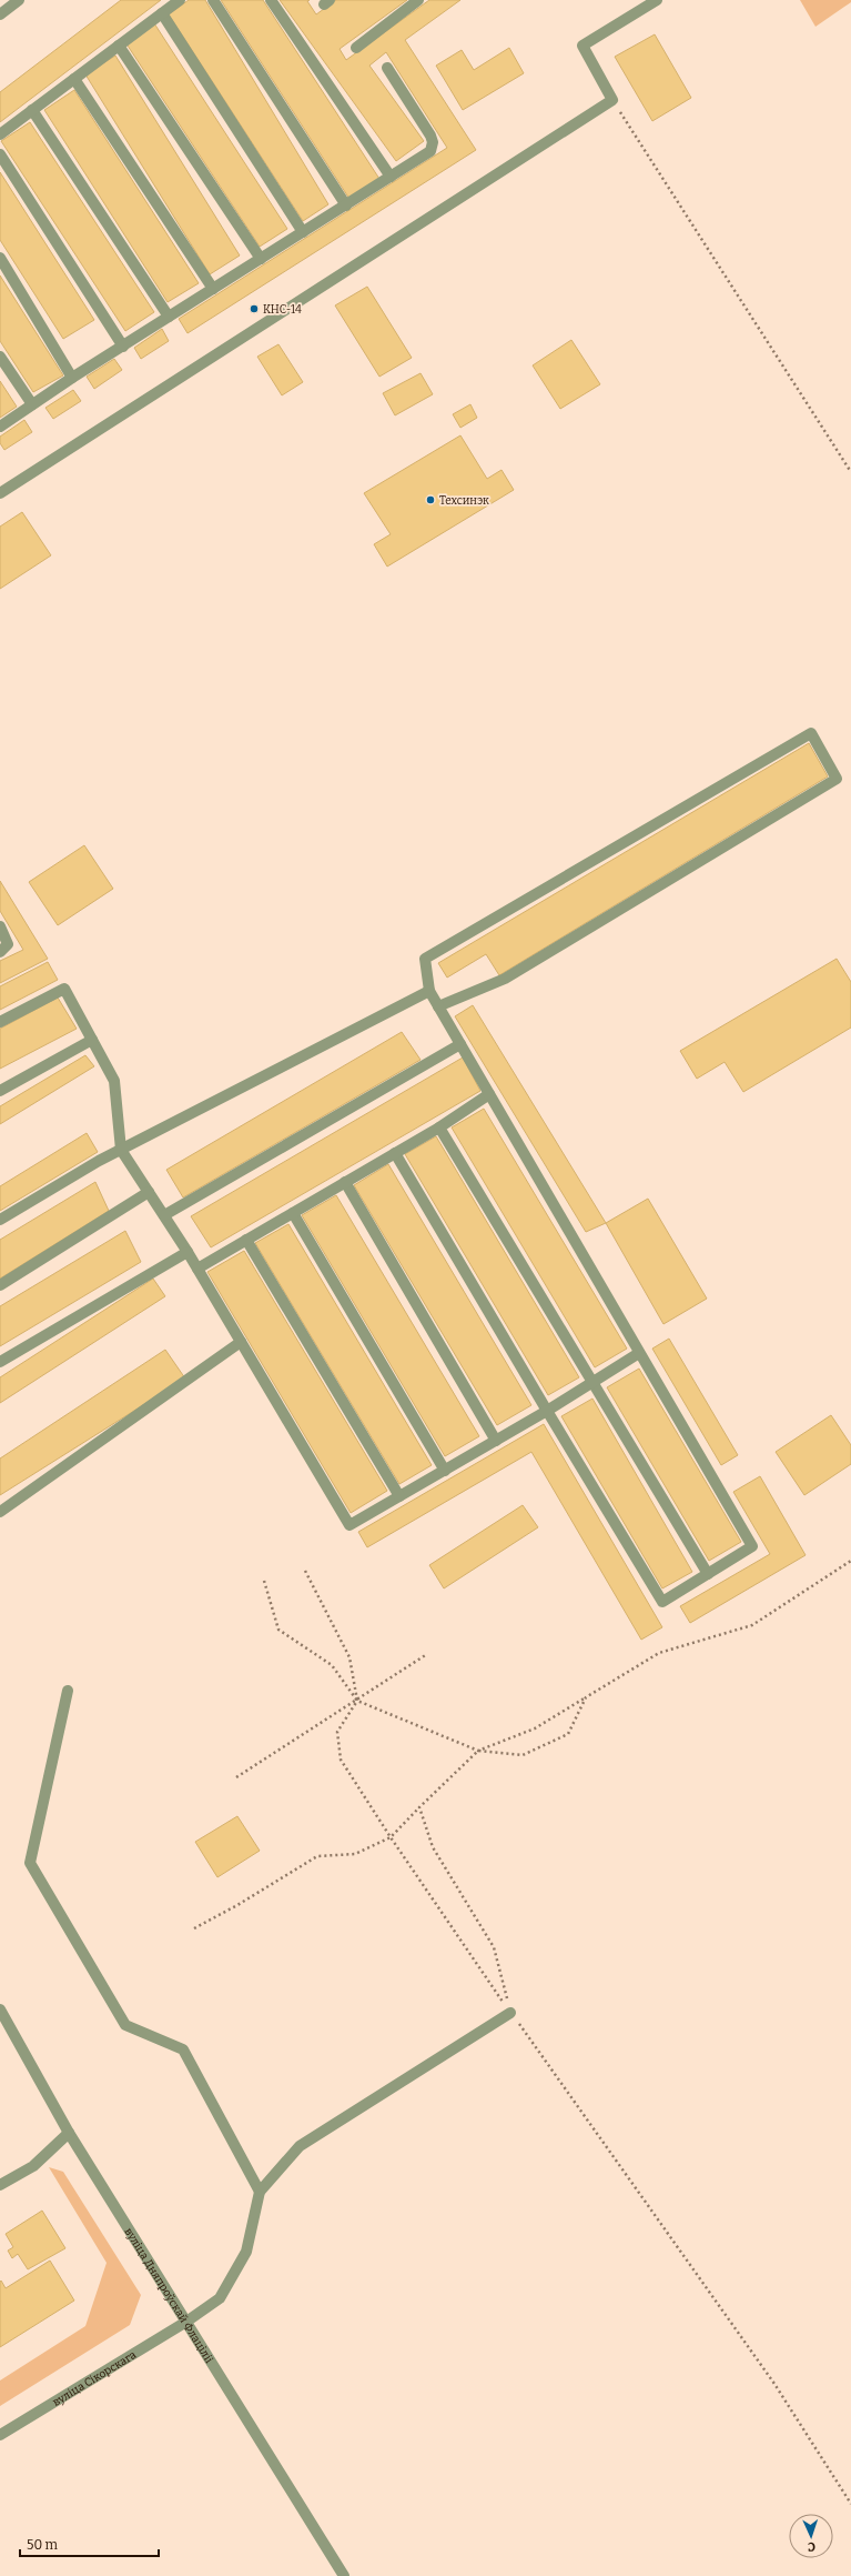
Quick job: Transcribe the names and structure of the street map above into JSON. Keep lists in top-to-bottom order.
{
  "streets": {
    "street": ["вуліца Дняпроўскай Флаціліі", "вуліца Сікорскага"]
  },
  "crossings": [
    ["вуліца Дняпроўскай Флаціліі", "вуліца Сікорскага"]
  ],
  "places": ["КНС-14", "Техсинэк"],
  "scale_bar": "50 m",
  "north": "bottom"
}
